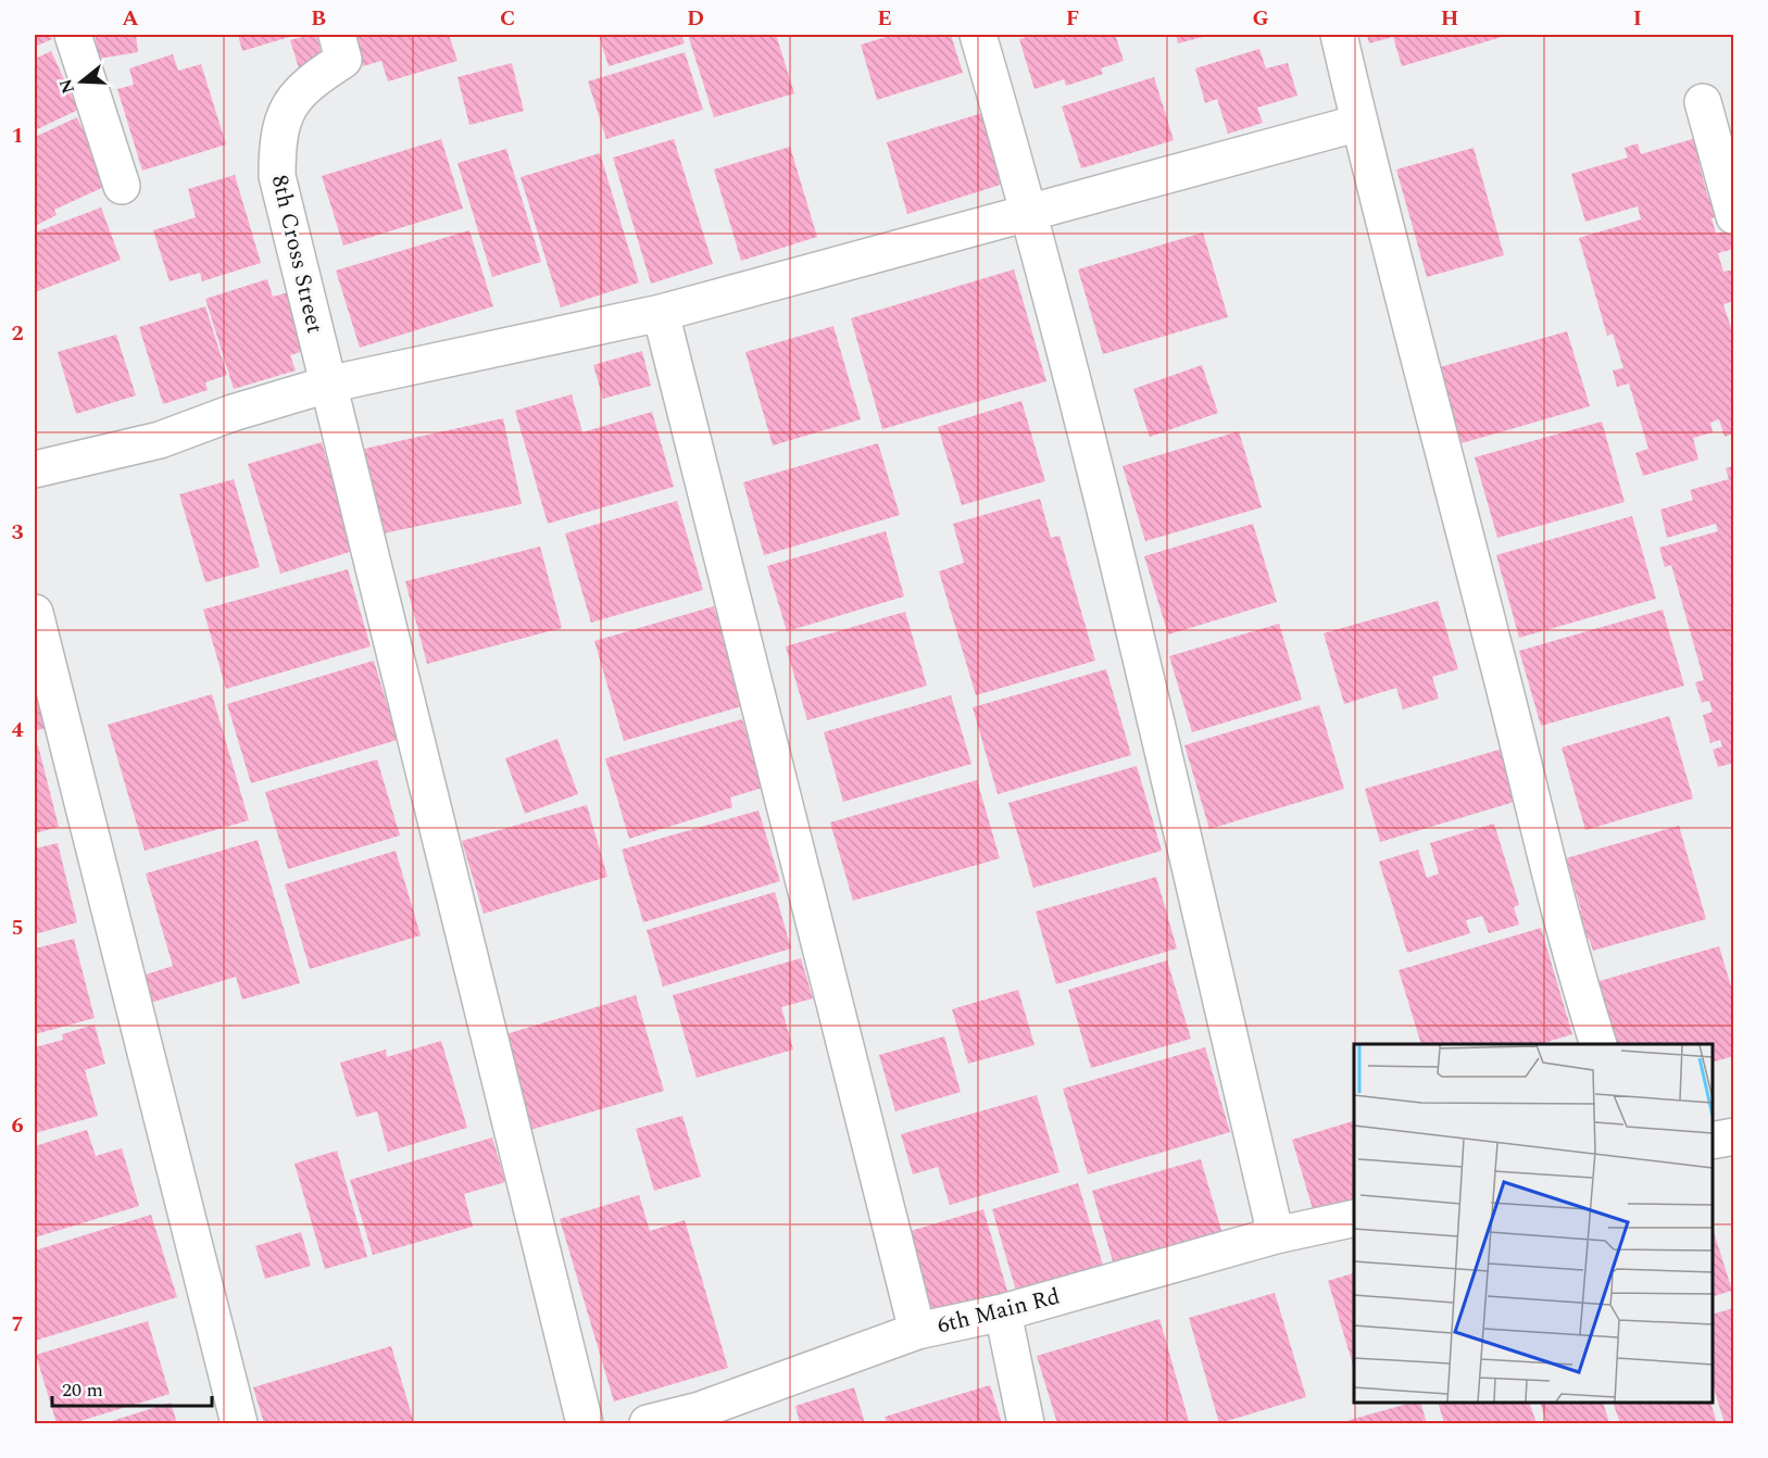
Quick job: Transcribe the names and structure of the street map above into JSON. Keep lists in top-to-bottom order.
{
  "streets": {
    "street": ["8th Cross Street", "6th Main Rd"]
  },
  "scale_bar": "20 m",
  "north": "left",
  "grid": {
    "columns": [
      "A",
      "B",
      "C",
      "D",
      "E",
      "F",
      "G",
      "H",
      "I"
    ],
    "rows": [
      "1",
      "2",
      "3",
      "4",
      "5",
      "6",
      "7"
    ]
  }
}
